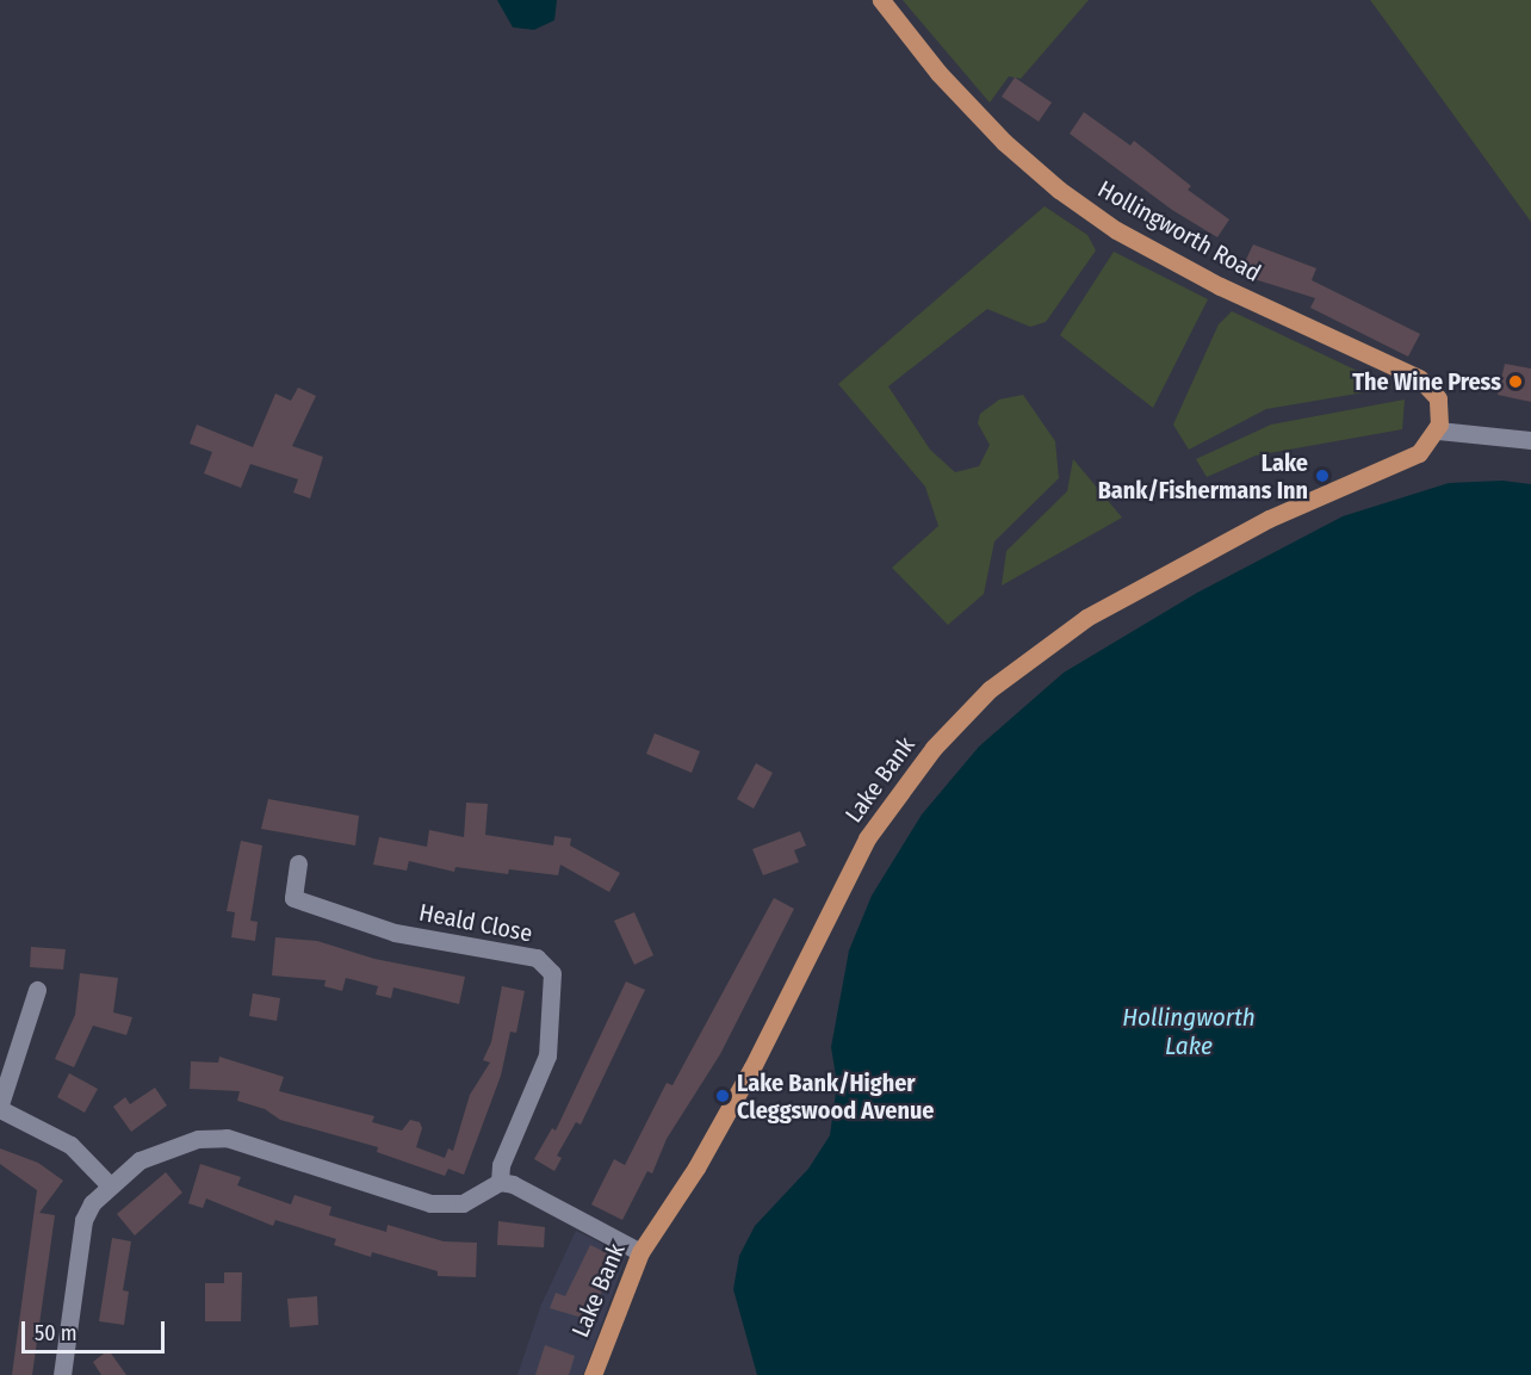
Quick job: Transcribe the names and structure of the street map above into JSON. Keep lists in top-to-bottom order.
{
  "streets": {
    "main road": ["Hollingworth Road", "Lake Bank"],
    "street": ["Heald Close"]
  },
  "crossings": [
    ["Hollingworth Road", "Lake Bank"]
  ],
  "water": ["Hollingworth Lake"],
  "places": ["The Wine Press", "Lake Bank/Fishermans Inn", "Lake Bank/Higher Cleggswood Avenue"],
  "scale_bar": "50 m"
}
